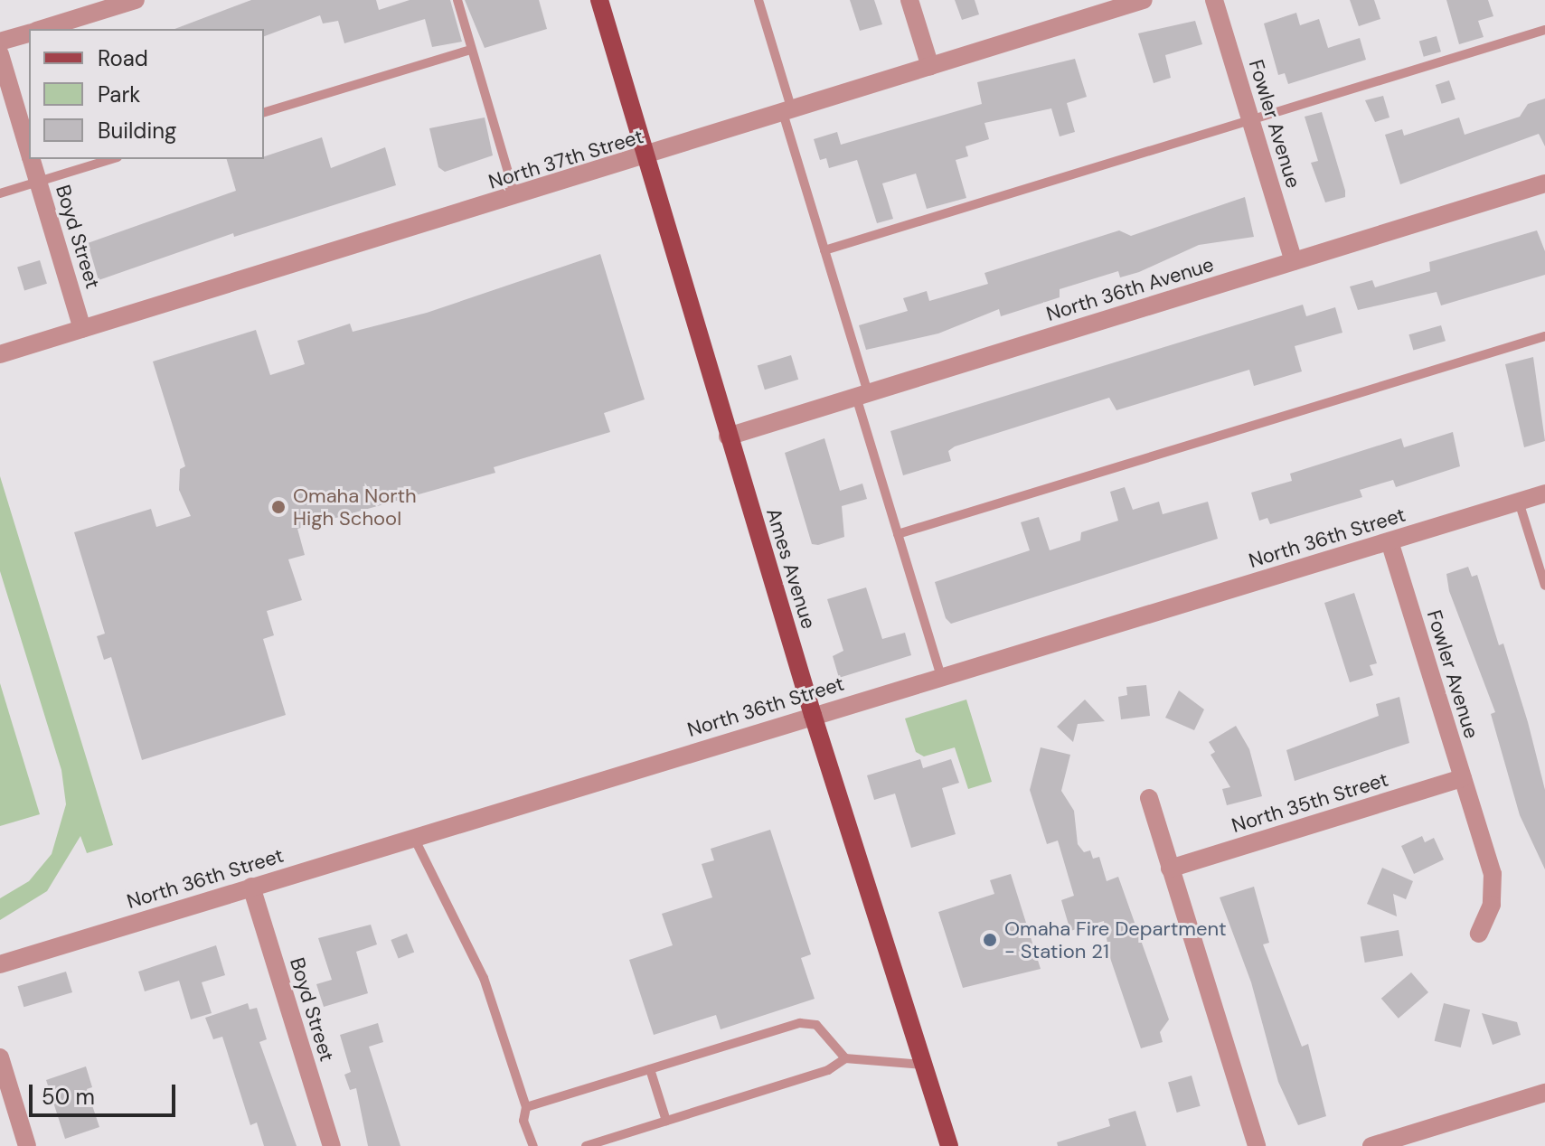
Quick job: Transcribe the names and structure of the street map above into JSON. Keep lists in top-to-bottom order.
{
  "streets": {
    "main road": ["Ames Avenue"],
    "street": [
      "Fowler Avenue",
      "North 37th Street",
      "Boyd Street",
      "North 36th Avenue",
      "North 36th Street",
      "North 35th Street"
    ]
  },
  "crossings": [
    ["Fowler Avenue", "North 36th Avenue"],
    ["Fowler Avenue", "North 36th Street"],
    ["Fowler Avenue", "North 35th Street"],
    ["North 37th Street", "Boyd Street"],
    ["North 37th Street", "Ames Avenue"],
    ["Boyd Street", "North 36th Street"],
    ["North 36th Avenue", "Ames Avenue"],
    ["North 36th Street", "Ames Avenue"]
  ],
  "places": ["Omaha North High School", "Omaha Fire Department - Station 21"],
  "legend": ["Road", "Park", "Building"],
  "scale_bar": "50 m"
}
